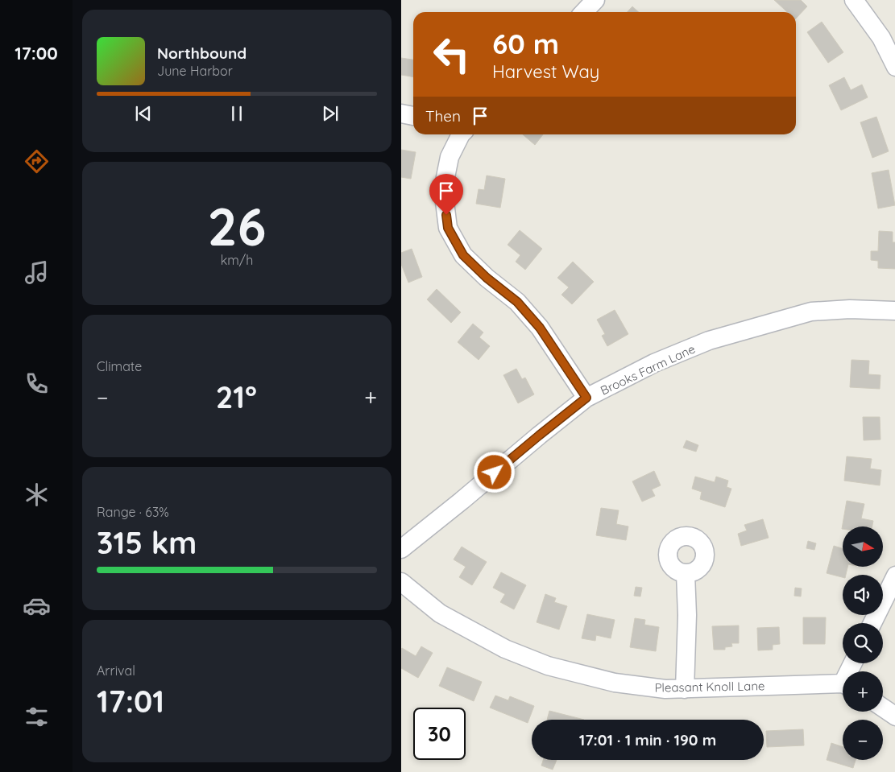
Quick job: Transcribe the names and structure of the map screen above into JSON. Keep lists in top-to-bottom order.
{
  "streets": {
    "street": ["Brooks Farm Lane", "Pleasant Knoll Lane"]
  },
  "north": "right",
  "page": {
    "tabs": "17:00",
    "turn": ["60 m", "Harvest Way"],
    "song": ["Northbound", "June Harbor"],
    "then": "Then",
    "tile": [
      ["26", "km/h"],
      "Climate",
      ["Range · 63%", "315 km"],
      ["Arrival", "17:01"]
    ],
    "heat": ["−", "21°", "+"],
    "map_buttons": ["+", "−"],
    "limit": "30",
    "trip": "17:01 · 1 min · 190 m"
  }
}
